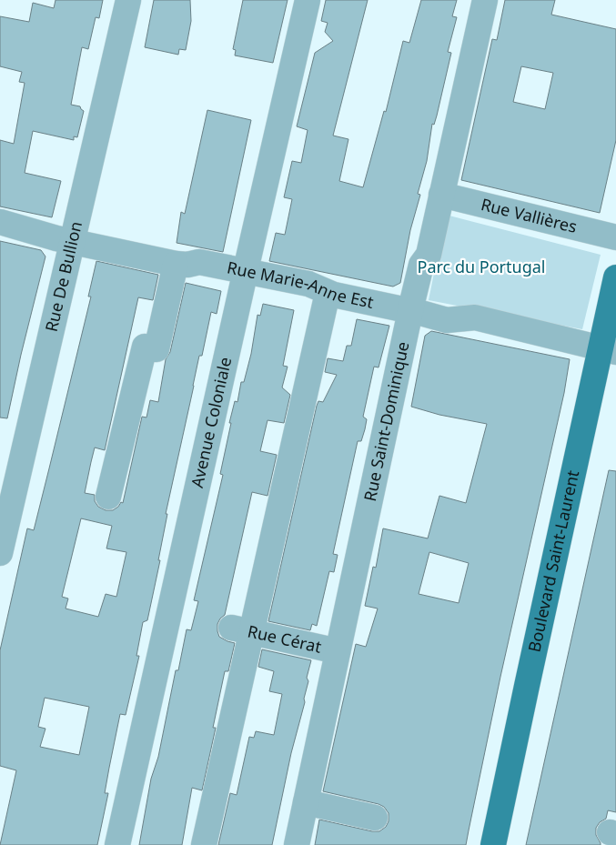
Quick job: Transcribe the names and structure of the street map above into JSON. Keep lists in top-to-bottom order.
{
  "streets": {
    "main road": ["Boulevard Saint-Laurent"],
    "street": [
      "Rue Vallières",
      "Rue De Bullion",
      "Rue Marie-Anne Est",
      "Rue Saint-Dominique",
      "Avenue Coloniale",
      "Rue Cérat"
    ]
  },
  "crossings": [
    ["Rue Vallières", "Rue Saint-Dominique"],
    ["Rue De Bullion", "Rue Marie-Anne Est"],
    ["Rue Marie-Anne Est", "Rue Saint-Dominique"],
    ["Rue Marie-Anne Est", "Avenue Coloniale"],
    ["Rue Marie-Anne Est", "Boulevard Saint-Laurent"],
    ["Rue Saint-Dominique", "Rue Cérat"]
  ],
  "parks": ["Parc du Portugal"]
}
